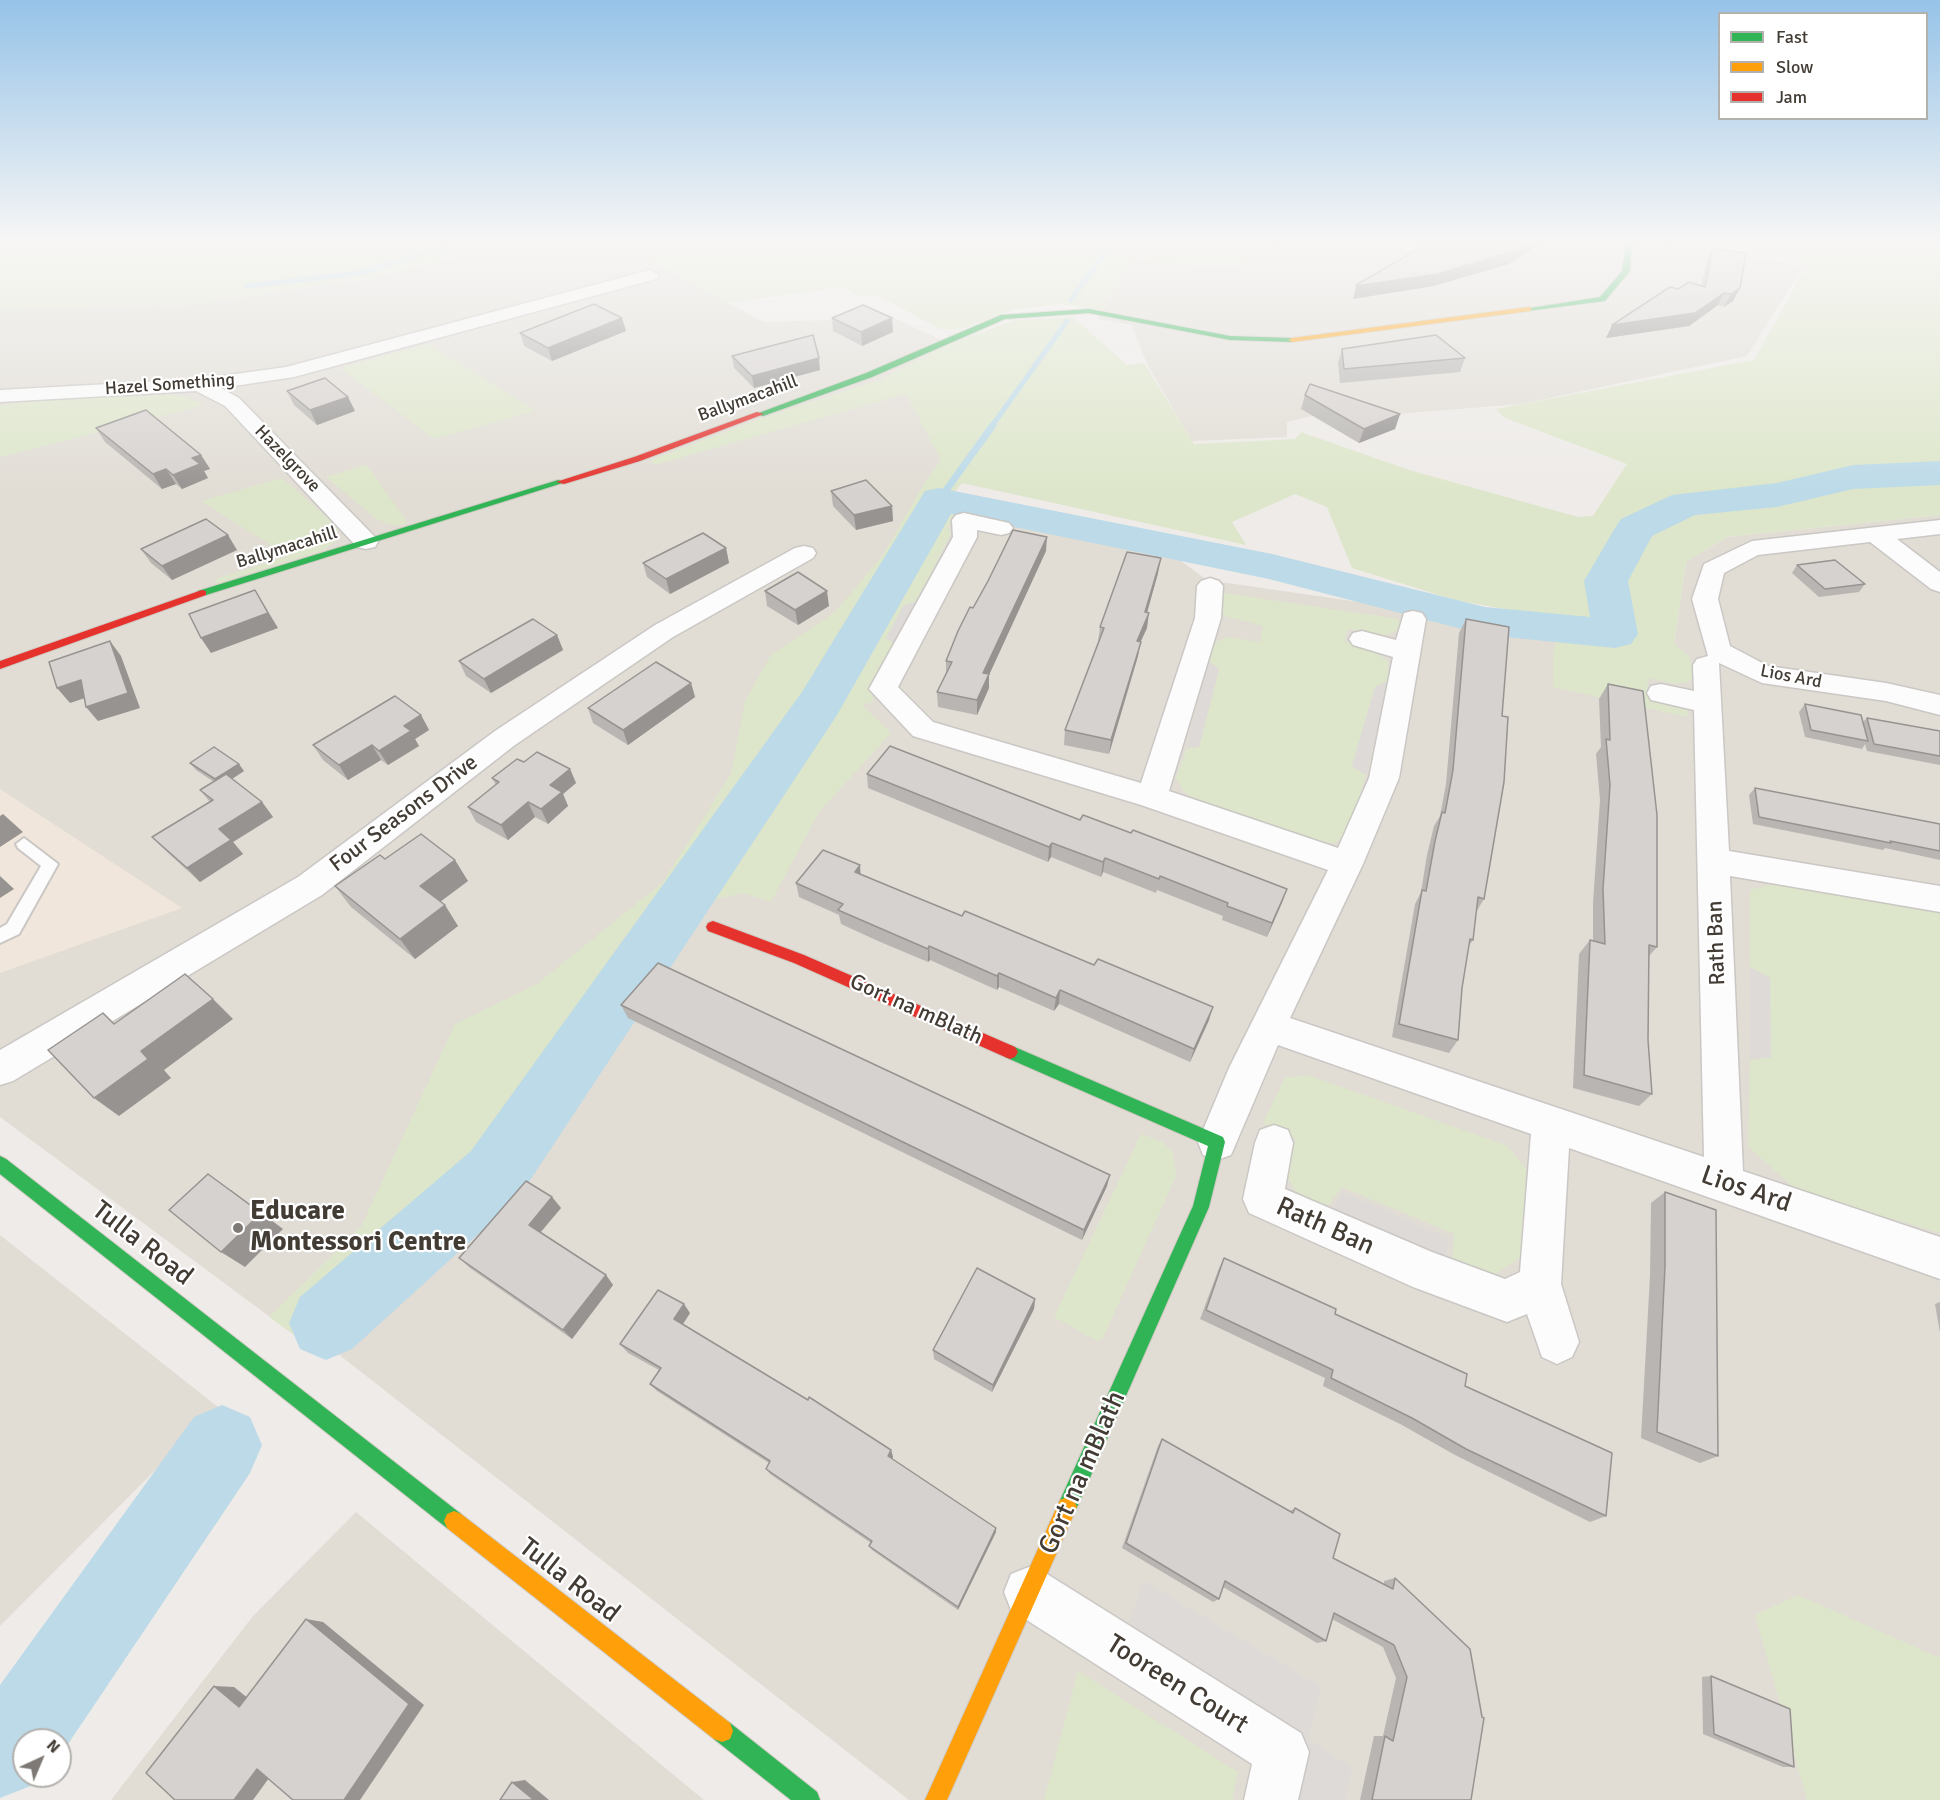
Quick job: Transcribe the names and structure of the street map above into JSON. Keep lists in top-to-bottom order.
{
  "streets": {
    "street": [
      "Hazel Something",
      "Ballymacahill",
      "Hazelgrove",
      "Lios Ard",
      "Four Seasons Drive",
      "Rath Ban",
      "Gort na mBlath",
      "Tulla Road",
      "Tooreen Court"
    ]
  },
  "crossings": [
    ["Hazel Something", "Hazelgrove"],
    ["Ballymacahill", "Hazelgrove"],
    ["Lios Ard", "Rath Ban"],
    ["Gort na mBlath", "Tooreen Court"]
  ],
  "places": ["Educare Montessori Centre"],
  "legend": ["Fast", "Slow", "Jam"],
  "north": "top right"
}
